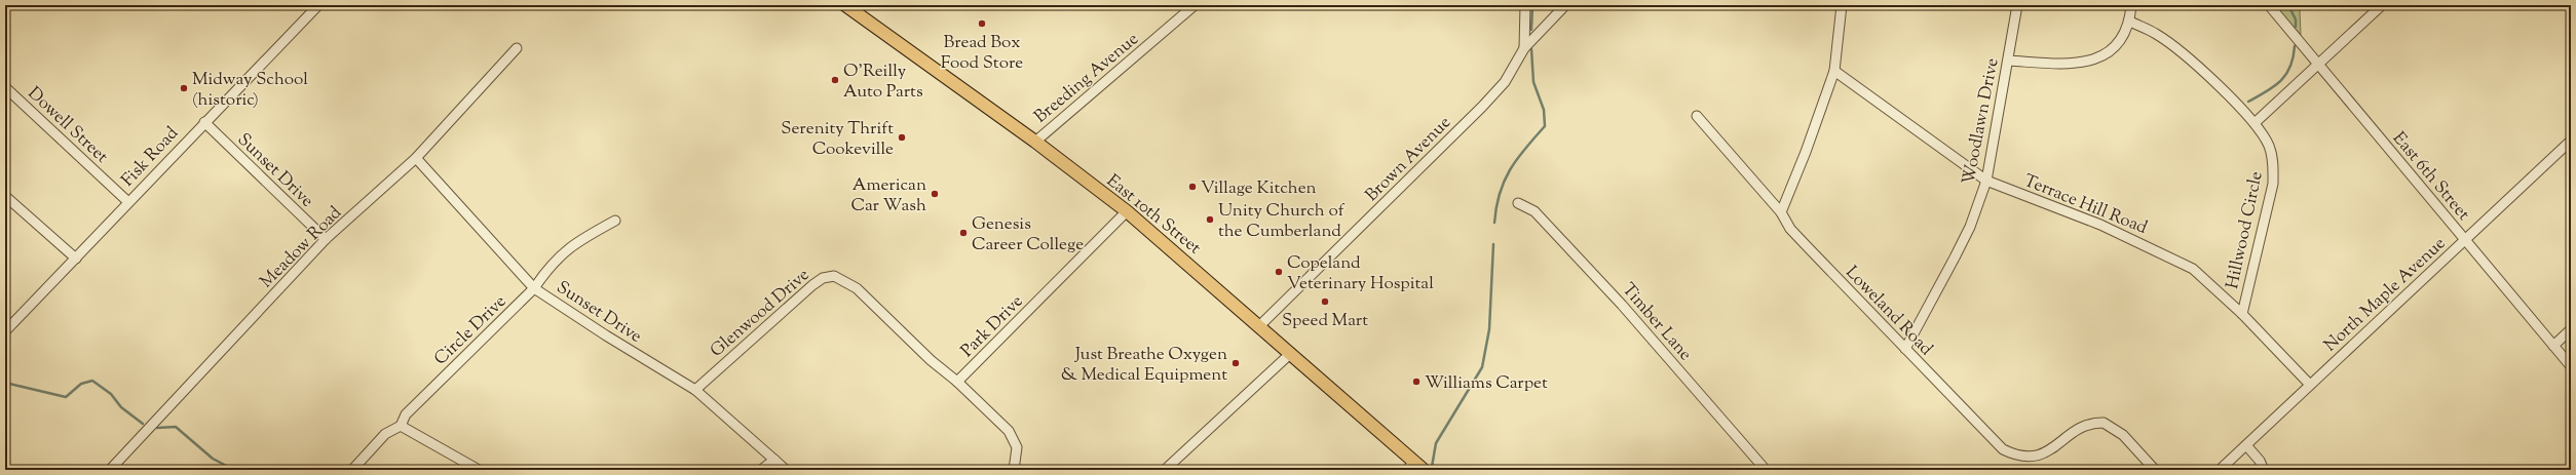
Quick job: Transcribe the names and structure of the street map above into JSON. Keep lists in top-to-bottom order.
{
  "streets": {
    "main road": ["East 10th Street"],
    "street": [
      "Breeding Avenue",
      "Woodlawn Drive",
      "Dowell Street",
      "Fisk Road",
      "Brown Avenue",
      "Sunset Drive",
      "East 6th Street",
      "Terrace Hill Road",
      "Hillwood Circle",
      "Meadow Road",
      "North Maple Avenue",
      "Loweland Road",
      "Glenwood Drive",
      "Timber Lane",
      "Park Drive",
      "Circle Drive"
    ]
  },
  "crossings": [
    ["Breeding Avenue", "East 10th Street"],
    ["Woodlawn Drive", "Terrace Hill Road"],
    ["Woodlawn Drive", "Loweland Road"],
    ["Dowell Street", "Fisk Road"],
    ["Fisk Road", "Sunset Drive"],
    ["Brown Avenue", "East 10th Street"],
    ["Sunset Drive", "Meadow Road"],
    ["Sunset Drive", "Glenwood Drive"],
    ["Sunset Drive", "Circle Drive"],
    ["East 6th Street", "North Maple Avenue"],
    ["Terrace Hill Road", "Hillwood Circle"],
    ["Terrace Hill Road", "North Maple Avenue"],
    ["East 10th Street", "Park Drive"],
    ["Glenwood Drive", "Park Drive"]
  ],
  "places": [
    "Bread Box Food Store",
    "O'Reilly Auto Parts",
    "Midway School (historic)",
    "Serenity Thrift Cookeville",
    "Village Kitchen",
    "American Car Wash",
    "Unity Church of the Cumberland",
    "Genesis Career College",
    "Copeland Veterinary Hospital",
    "Speed Mart",
    "Just Breathe Oxygen & Medical Equipment",
    "Williams Carpet"
  ]
}
